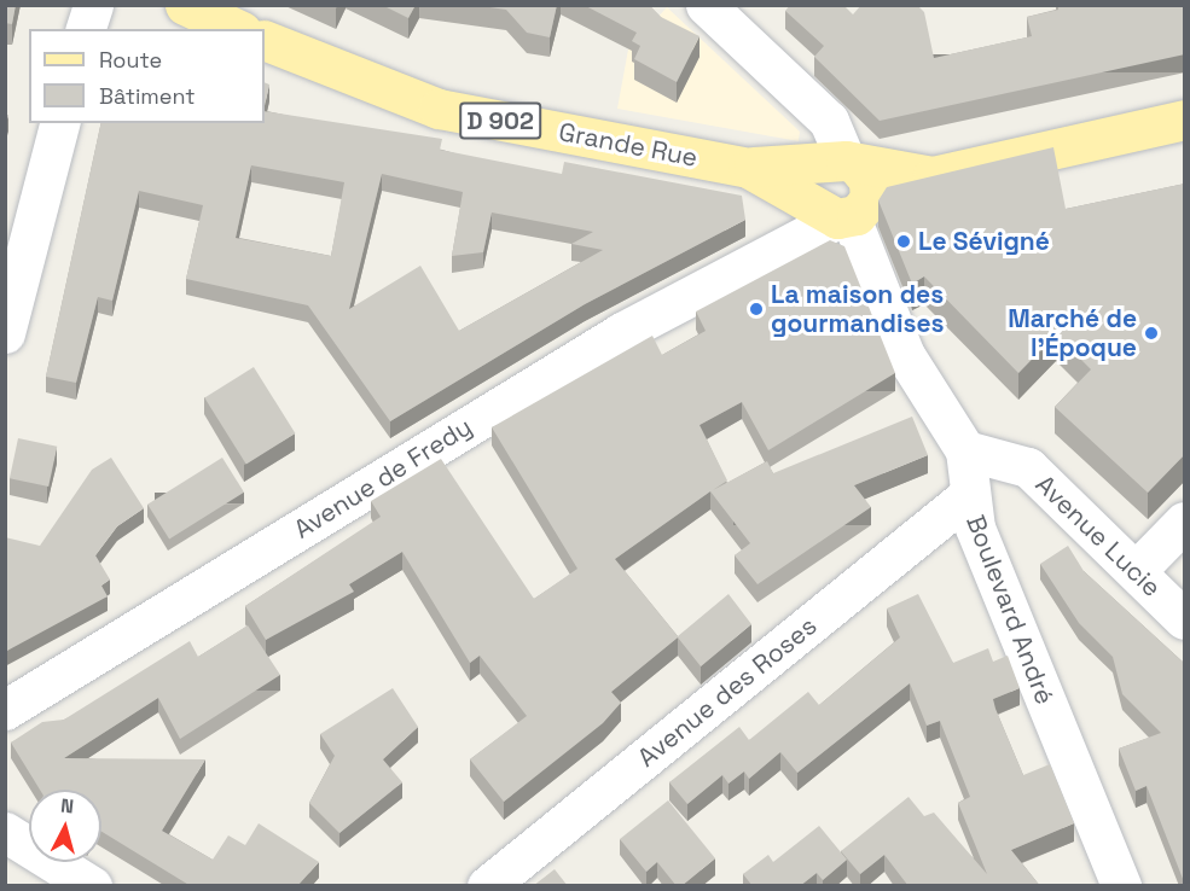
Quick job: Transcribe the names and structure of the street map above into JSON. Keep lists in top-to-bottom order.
{
  "streets": {
    "main road": ["D 902", "Grande Rue"],
    "street": [
      "Avenue de Fredy",
      "Avenue Lucie",
      "Boulevard André",
      "Avenue des Roses"
    ]
  },
  "crossings": [
    ["Grande Rue", "Avenue de Fredy"],
    ["Grande Rue", "Boulevard André"],
    ["Avenue de Fredy", "Boulevard André"],
    ["Avenue Lucie", "Boulevard André"],
    ["Boulevard André", "Avenue des Roses"]
  ],
  "places": ["Le Sévigné", "La maison des gourmandises", "Marché de l'Époque"],
  "legend": ["Route", "Bâtiment"],
  "north": "top"
}
